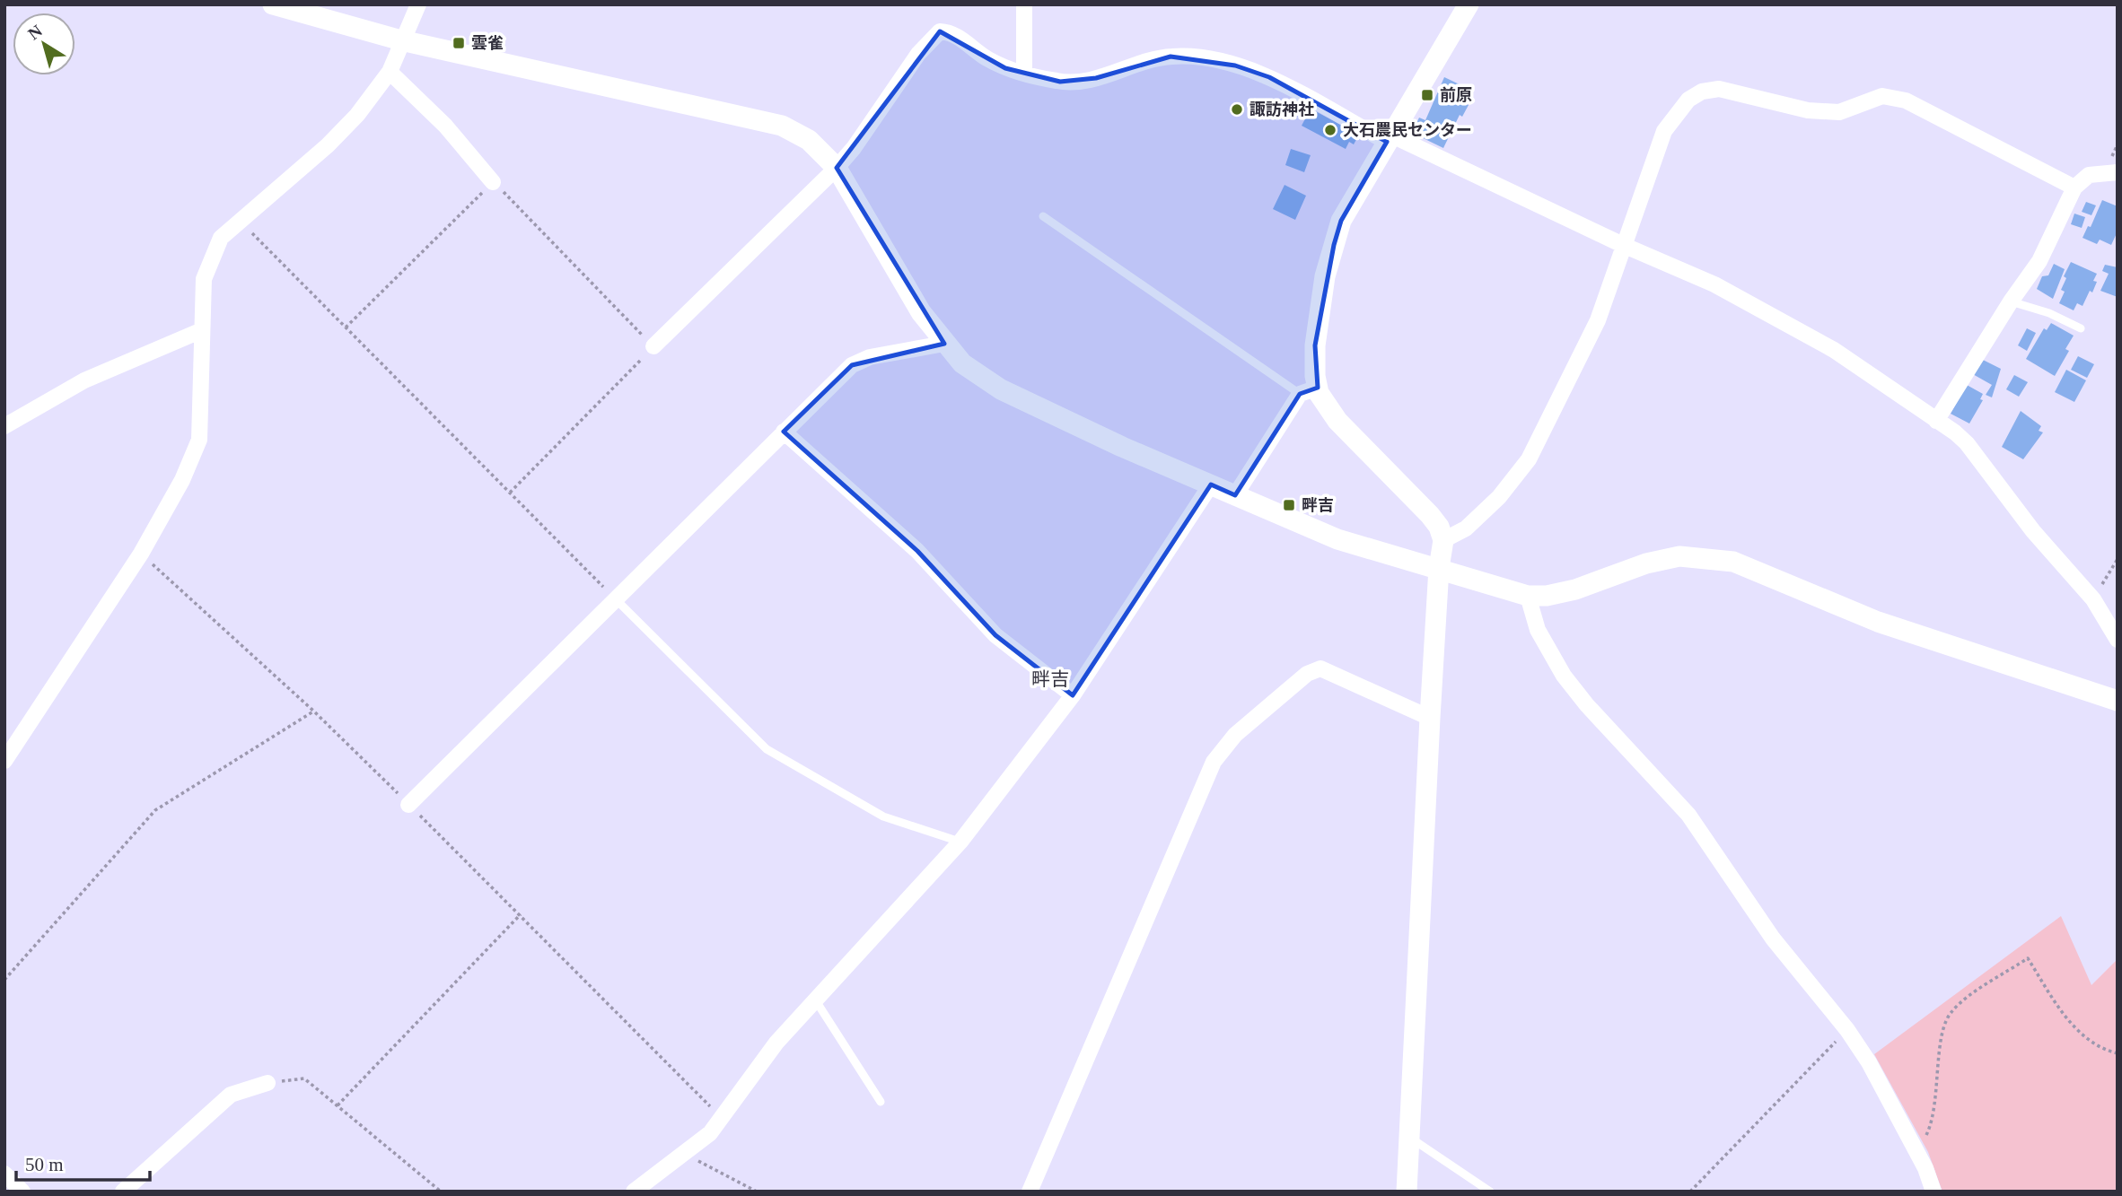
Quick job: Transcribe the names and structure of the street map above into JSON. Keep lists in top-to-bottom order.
{
  "districts": ["畔吉"],
  "places": {
    "transit": ["雲雀", "前原", "畔吉"],
    "other": ["諏訪神社", "大石農民センター"]
  },
  "scale_bar": "50 m",
  "north": "top left"
}
